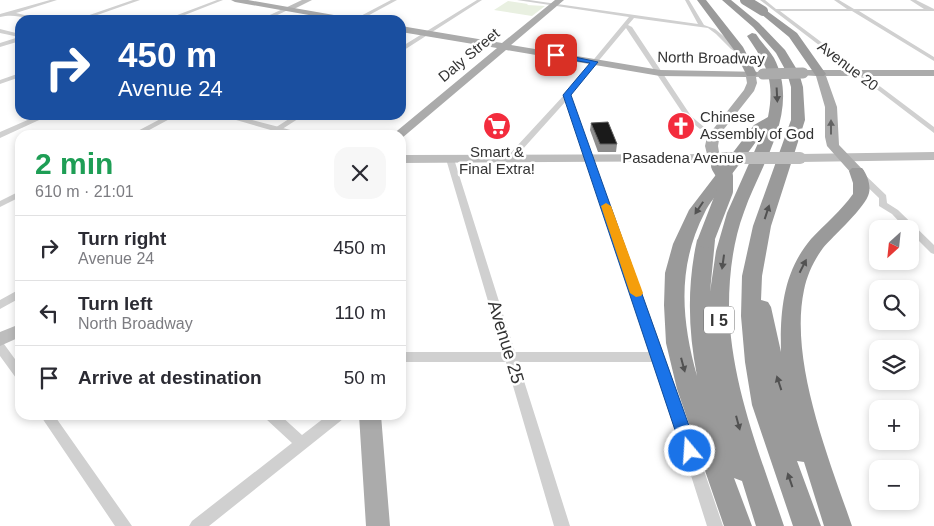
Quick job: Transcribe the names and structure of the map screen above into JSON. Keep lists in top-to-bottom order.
{
  "streets": {
    "highway": ["I 5"],
    "main road": ["Daly Street", "North Broadway", "Pasadena Avenue"],
    "street": ["Avenue 20", "Avenue 25"]
  },
  "crossings": [
    ["Daly Street", "North Broadway"],
    ["North Broadway", "Avenue 20"],
    ["Pasadena Avenue", "Avenue 25"]
  ],
  "places": {
    "supermarket": ["Smart & Final Extra!"],
    "church": ["Chinese Assembly of God"]
  },
  "north": "bottom left",
  "page": {
    "turn": ["450 m", "Avenue 24"],
    "heading": ["2 min", "610 m · 21:01"],
    "list": [
      {
        "name": "Turn right",
        "note": "Avenue 24",
        "value": "450 m"
      },
      {
        "name": "Turn left",
        "note": "North Broadway",
        "value": "110 m"
      },
      {
        "name": "Arrive at destination",
        "value": "50 m"
      }
    ],
    "map_buttons": ["+", "−"]
  }
}
